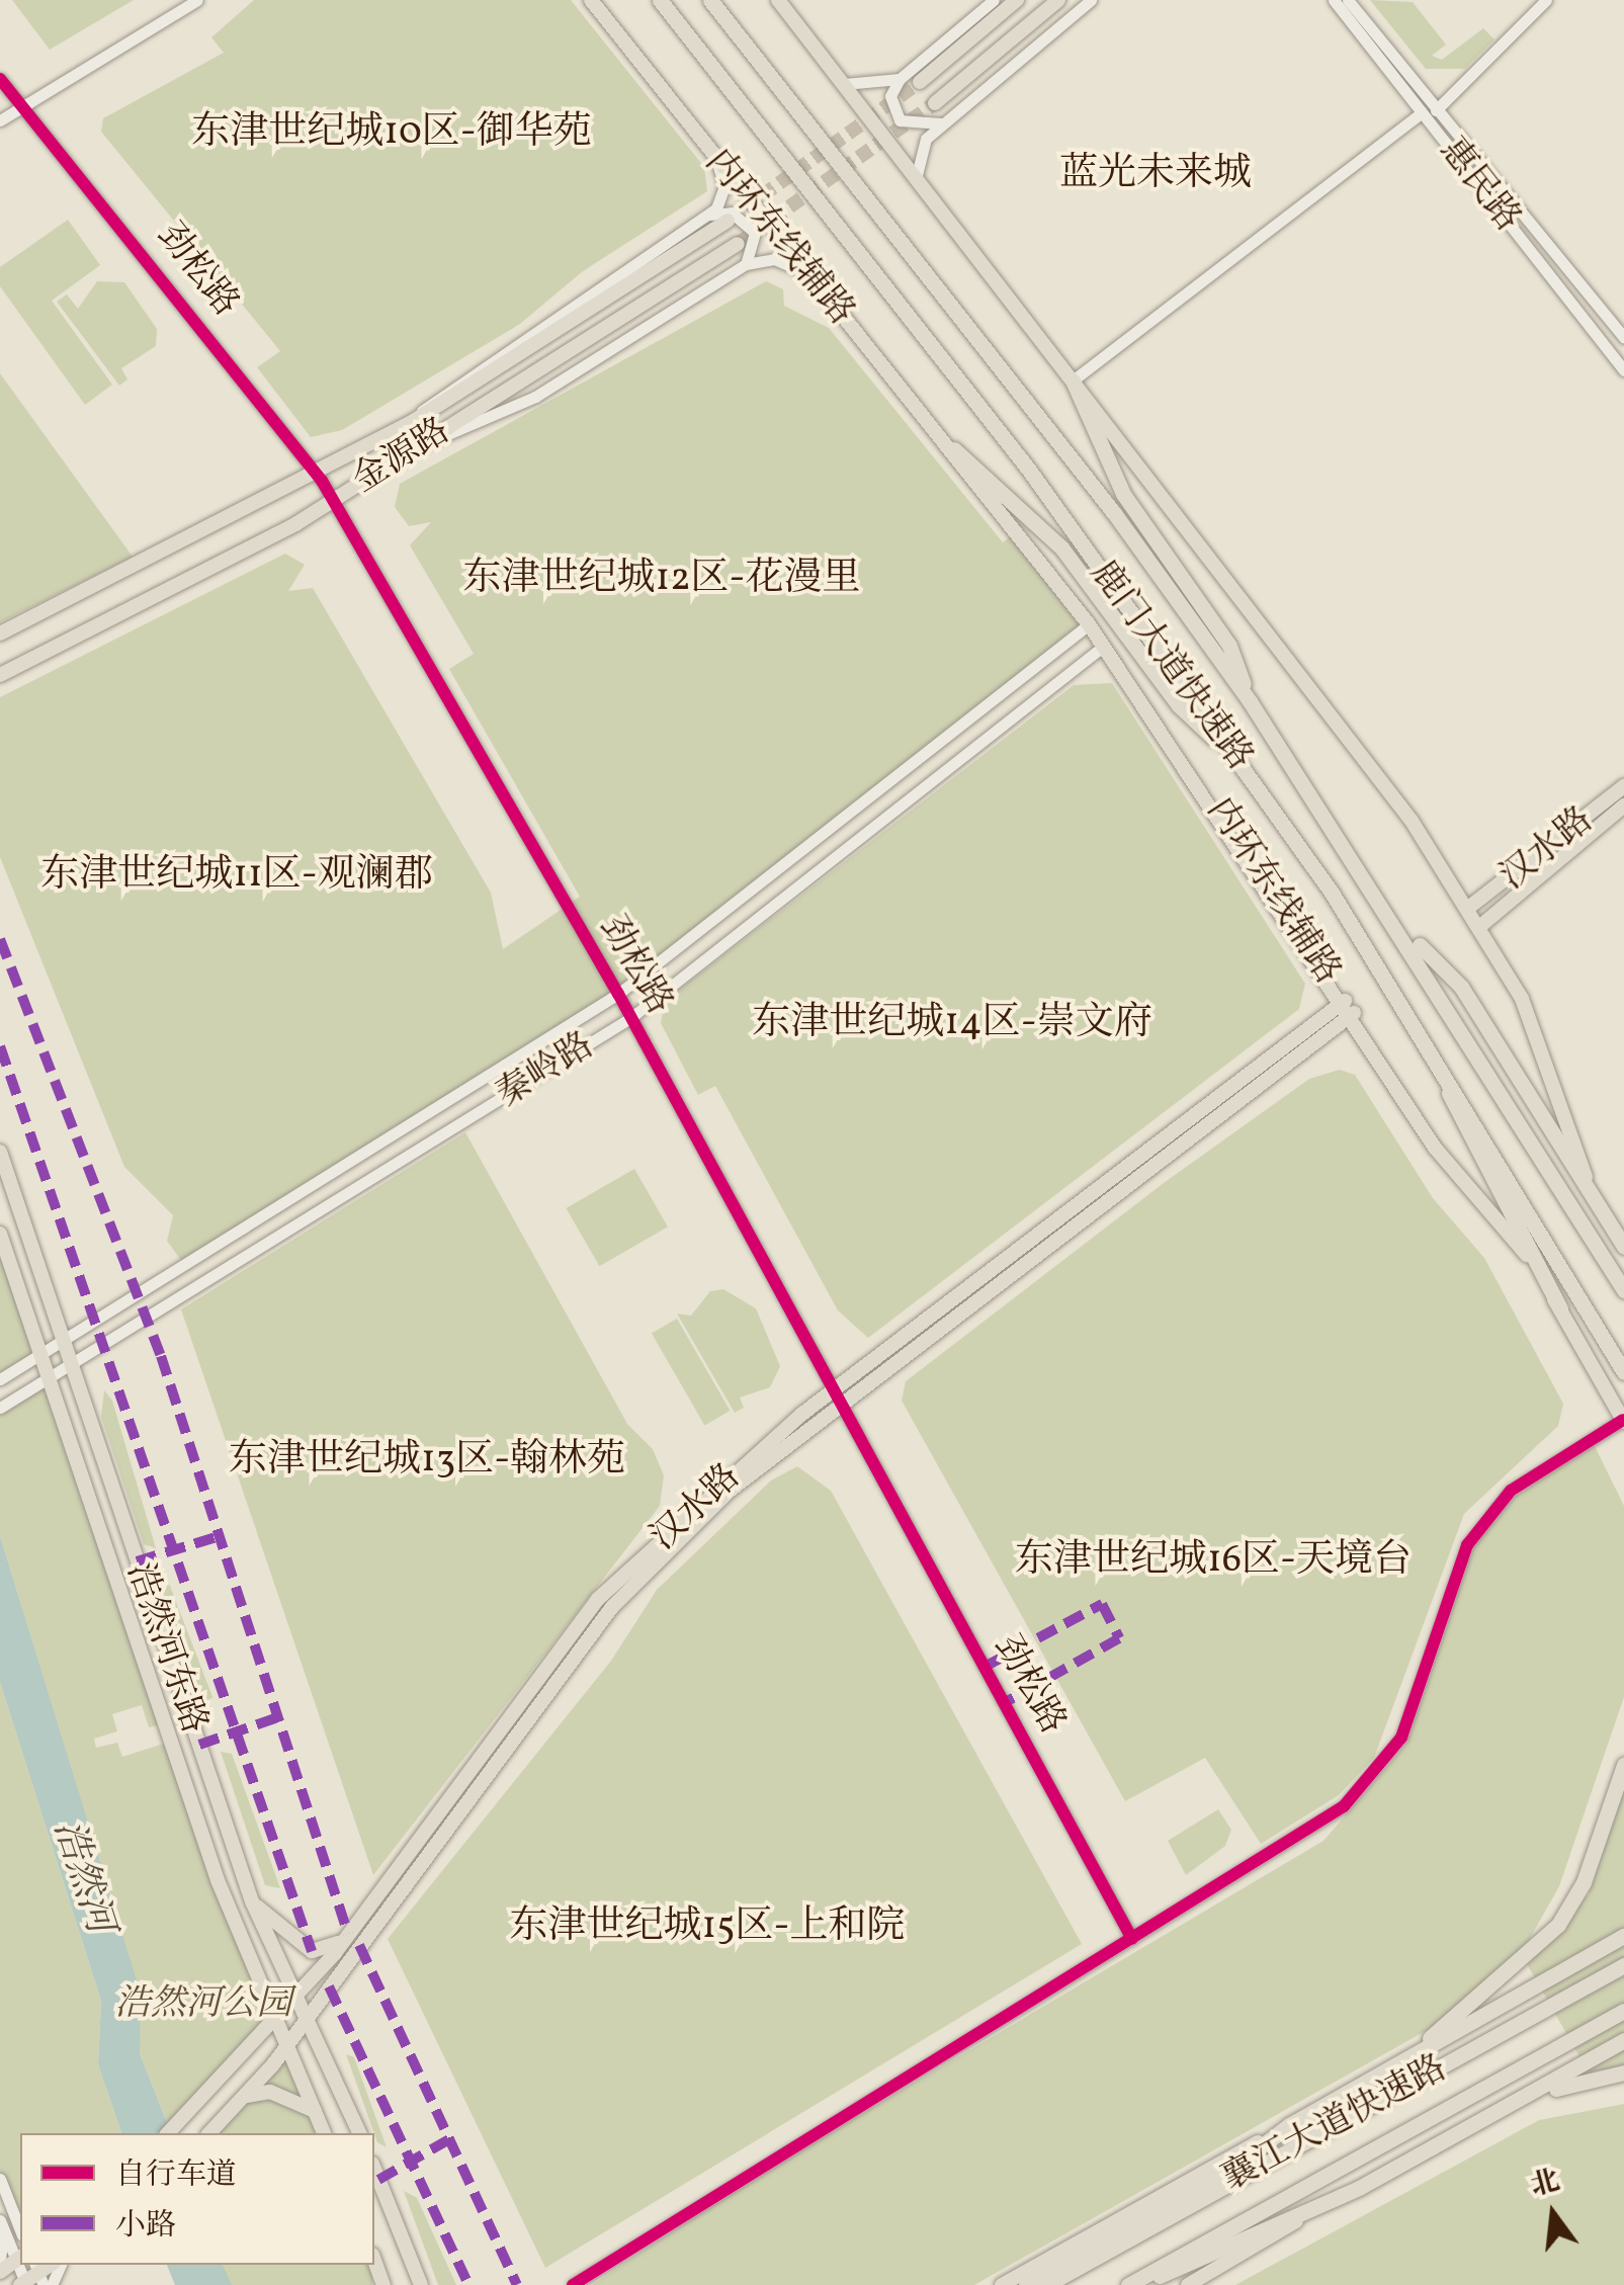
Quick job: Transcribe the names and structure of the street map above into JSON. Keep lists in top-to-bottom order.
{
  "streets": {
    "highway": ["鹿门大道快速路", "襄江大道快速路"],
    "main road": [
      "内环东线辅路",
      "金源路",
      "汉水路",
      "浩然河东路"
    ],
    "street": ["惠民路", "劲松路", "秦岭路"]
  },
  "crossings": [
    ["内环东线辅路", "汉水路"],
    ["内环东线辅路", "秦岭路"],
    ["劲松路", "金源路"],
    ["劲松路", "汉水路"],
    ["劲松路", "秦岭路"],
    ["汉水路", "浩然河东路"],
    ["秦岭路", "浩然河东路"]
  ],
  "districts": [
    "东津世纪城10区-御华苑",
    "蓝光未来城",
    "东津世纪城12区-花漫里",
    "东津世纪城11区-观澜郡",
    "东津世纪城14区-崇文府",
    "东津世纪城13区-翰林苑",
    "东津世纪城16区-天境台",
    "东津世纪城15区-上和院"
  ],
  "water": ["浩然河"],
  "parks": ["浩然河公园"],
  "legend": ["自行车道", "小路"],
  "north": "top"
}
